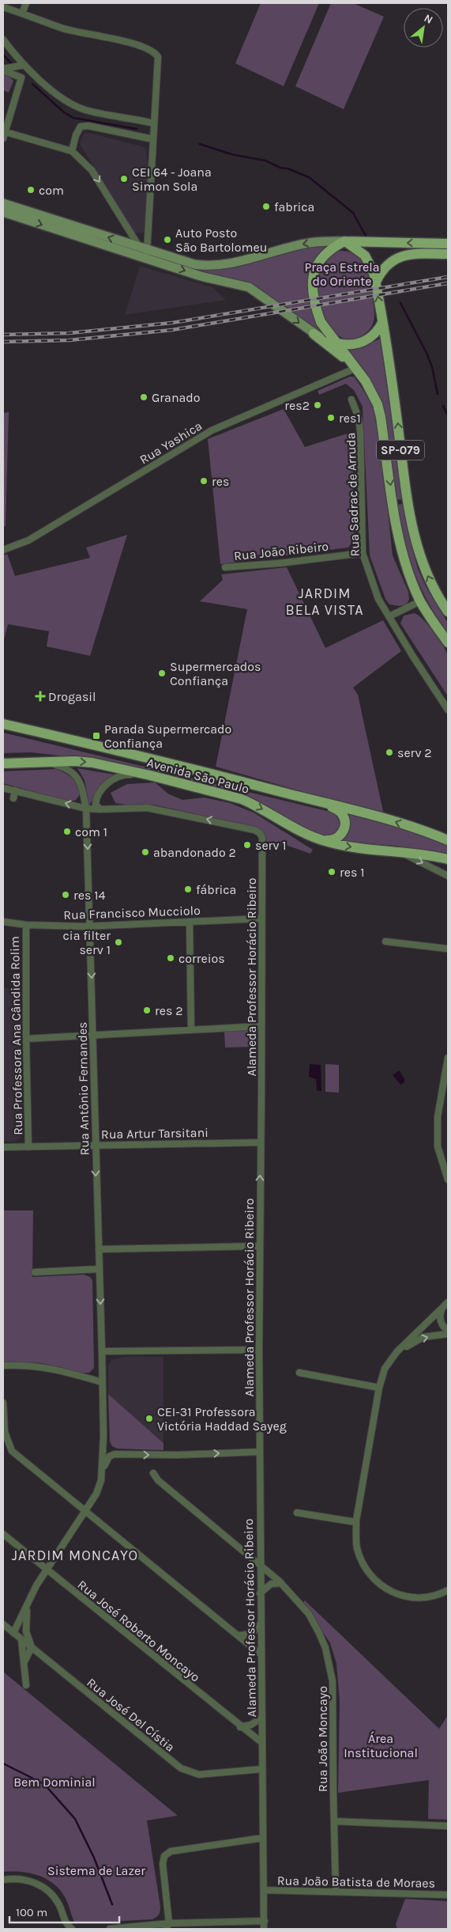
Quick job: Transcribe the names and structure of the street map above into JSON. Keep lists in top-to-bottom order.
{
  "streets": {
    "main road": ["SP-079", "Avenida São Paulo"],
    "street": [
      "Rua Yashica",
      "Rua Sadrac de Arruda",
      "Rua Joāo Ribeiro",
      "Rua Francisco Mucciolo",
      "Alameda Professor Horácio Ribeiro",
      "Rua Professora Ana Cândida Rolim",
      "Rua Antônio Fernandes",
      "Rua Artur Tarsitani",
      "Rua José Roberto Moncayo",
      "Rua José Del Cístia",
      "Rua João Moncayo",
      "Rua João Batista de Moraes"
    ]
  },
  "crossings": [
    ["Rua Yashica", "SP-079"],
    ["Rua Sadrac de Arruda", "Rua Joāo Ribeiro"],
    ["Avenida São Paulo", "Rua Antônio Fernandes"],
    ["Rua Francisco Mucciolo", "Alameda Professor Horácio Ribeiro"],
    ["Rua Francisco Mucciolo", "Rua Professora Ana Cândida Rolim"],
    ["Rua Francisco Mucciolo", "Rua Antônio Fernandes"],
    ["Alameda Professor Horácio Ribeiro", "Rua Artur Tarsitani"],
    ["Alameda Professor Horácio Ribeiro", "Rua José Roberto Moncayo"],
    ["Alameda Professor Horácio Ribeiro", "Rua José Del Cístia"],
    ["Alameda Professor Horácio Ribeiro", "Rua João Moncayo"],
    ["Alameda Professor Horácio Ribeiro", "Rua João Batista de Moraes"],
    ["Rua Professora Ana Cândida Rolim", "Rua Artur Tarsitani"],
    ["Rua Antônio Fernandes", "Rua Artur Tarsitani"],
    ["Rua Antônio Fernandes", "Rua José Roberto Moncayo"],
    ["Rua Antônio Fernandes", "Rua José Del Cístia"],
    ["Rua João Moncayo", "Rua João Batista de Moraes"]
  ],
  "one_way": ["Rua Antônio Fernandes"],
  "districts": ["JARDIM BELA VISTA", "JARDIM MONCAYO"],
  "parks": [
    "Praça Estrela do Oriente",
    "Área Institucional",
    "Bem Dominial",
    "Sistema de Lazer"
  ],
  "places": {
    "other": [
      "CEI 64 - Joana Simon Sola",
      "com",
      "fabrica",
      "Auto Posto São Bartolomeu",
      "Granado",
      "res2",
      "res1",
      "res",
      "Supermercados Confiança",
      "serv 2",
      "com 1",
      "serv 1",
      "abandonado 2",
      "res 1",
      "fábrica",
      "res 14",
      "cia filter serv 1",
      "correios",
      "res 2",
      "CEI-31 Professora Victória Haddad Sayeg"
    ],
    "health": ["Drogasil"],
    "transit": ["Parada Supermercado Confiança"]
  },
  "scale_bar": "100 m",
  "north": "top right"
}
